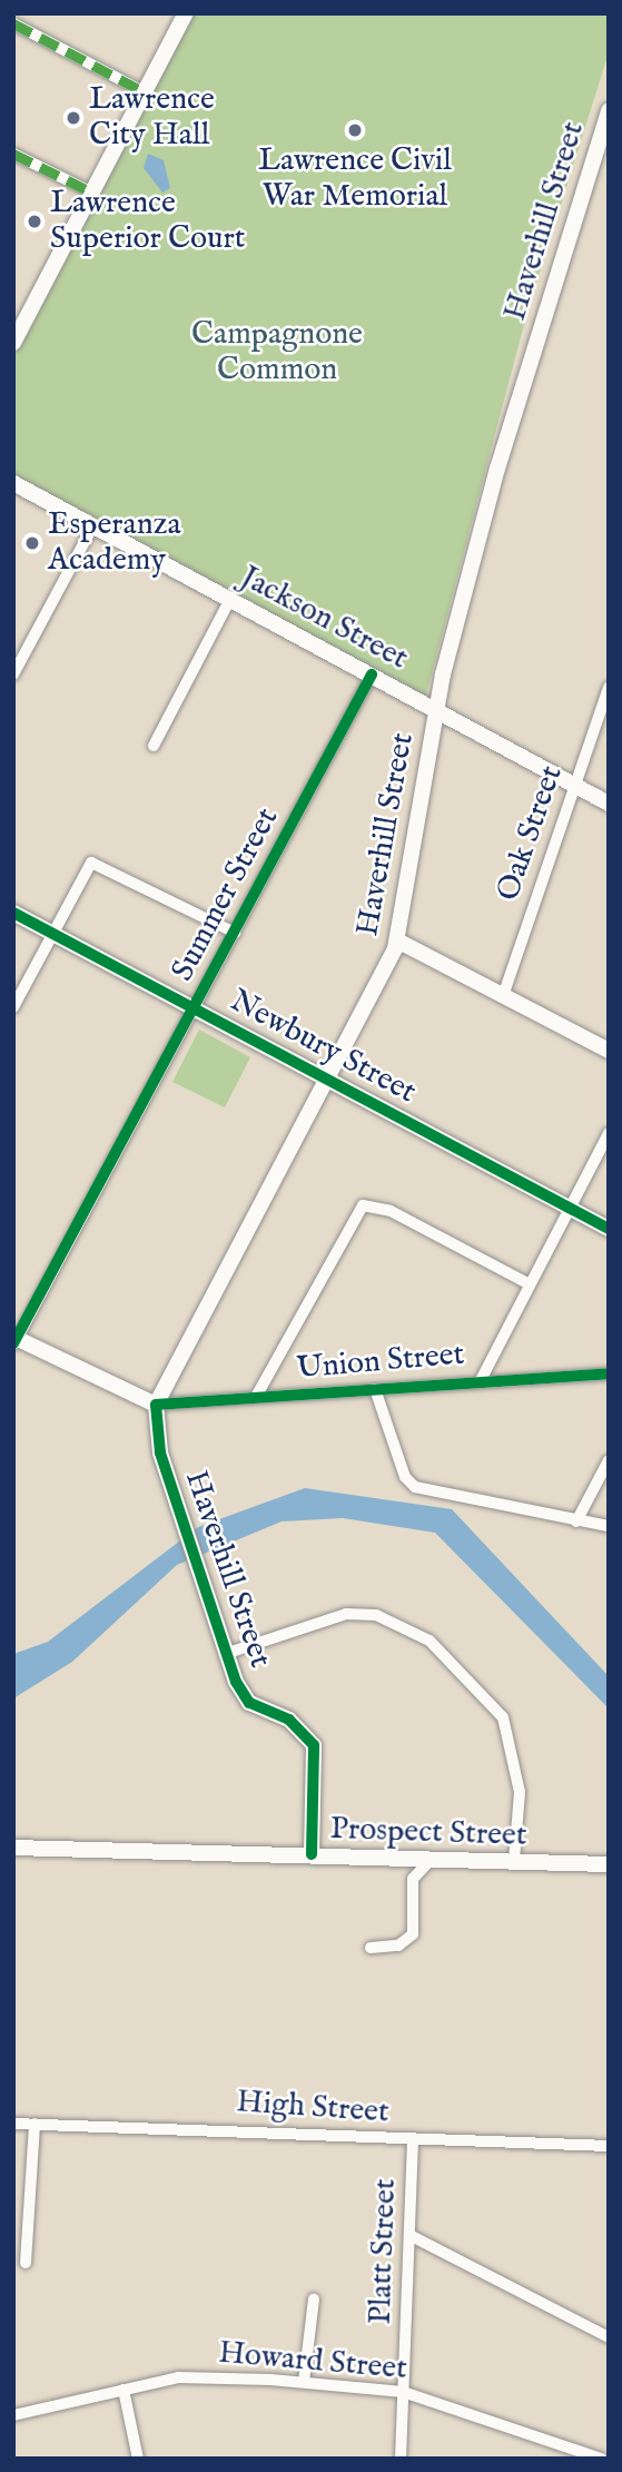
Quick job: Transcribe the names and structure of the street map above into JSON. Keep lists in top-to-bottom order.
{
  "streets": {
    "main road": [
      "Haverhill Street",
      "Jackson Street",
      "Newbury Street",
      "Prospect Street"
    ],
    "street": [
      "Oak Street",
      "Summer Street",
      "Union Street",
      "High Street",
      "Platt Street",
      "Howard Street"
    ]
  },
  "crossings": [
    ["Haverhill Street", "Jackson Street"],
    ["Haverhill Street", "Newbury Street"],
    ["Haverhill Street", "Union Street"],
    ["Haverhill Street", "Prospect Street"],
    ["Jackson Street", "Oak Street"],
    ["Jackson Street", "Summer Street"],
    ["Summer Street", "Newbury Street"],
    ["High Street", "Platt Street"],
    ["Platt Street", "Howard Street"]
  ],
  "parks": ["Campagnone Common"],
  "places": [
    "Lawrence City Hall",
    "Lawrence Civil War Memorial",
    "Lawrence Superior Court",
    "Esperanza Academy"
  ]
}
